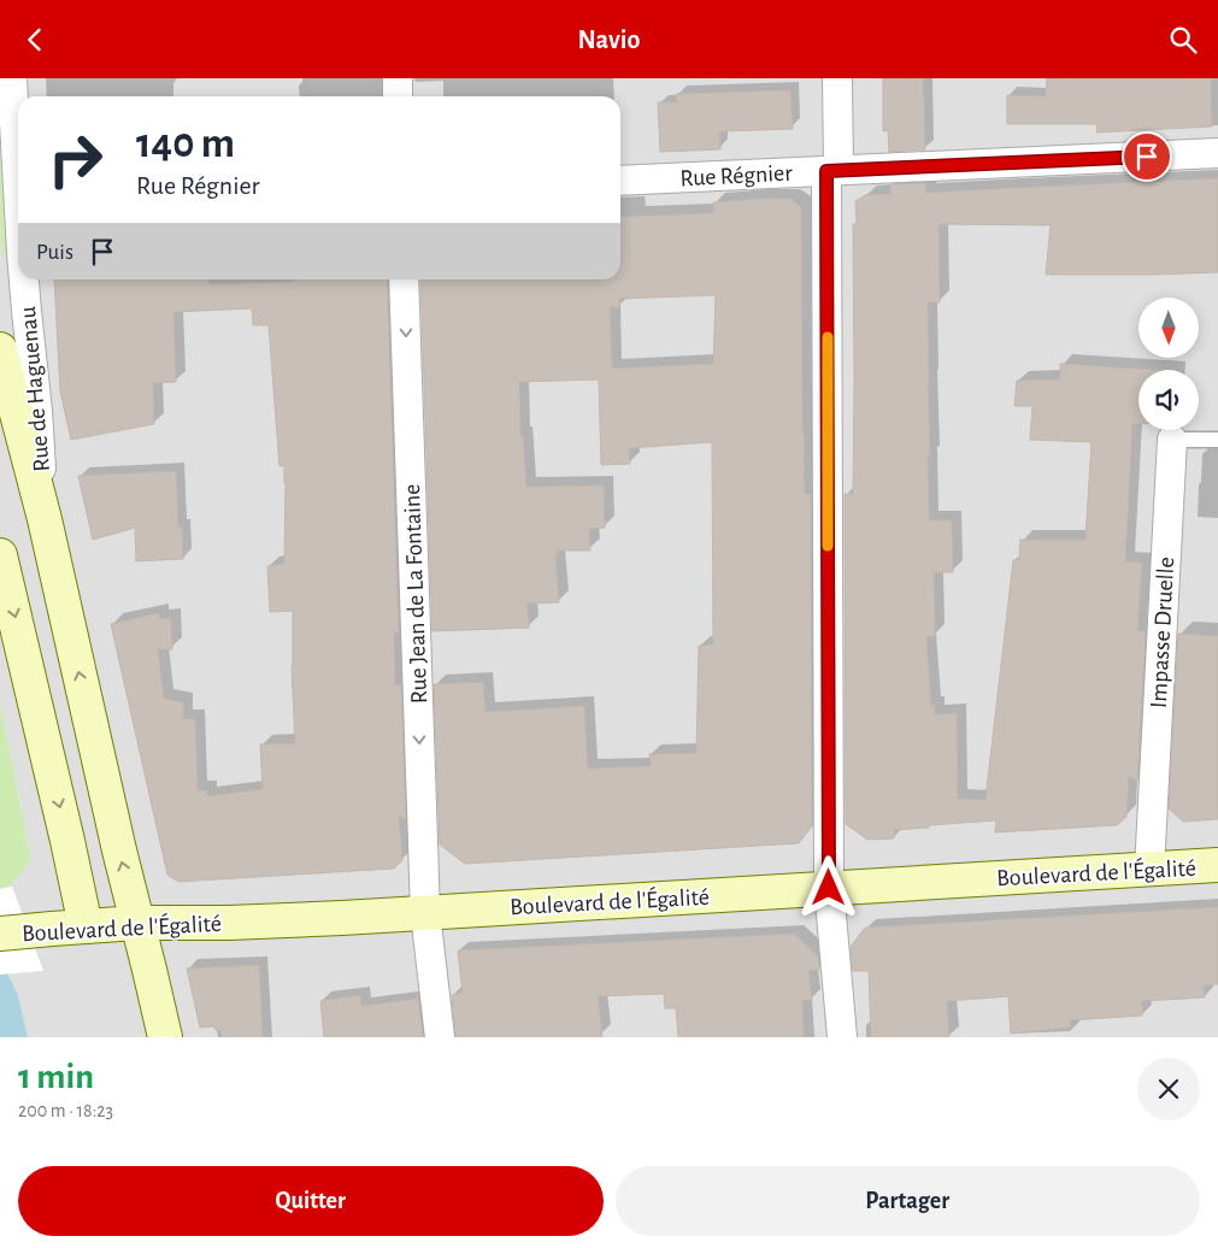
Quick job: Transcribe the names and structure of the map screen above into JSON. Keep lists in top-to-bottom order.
{
  "streets": {
    "main road": ["Rue de Haguenau", "Boulevard de l'Égalité"],
    "street": ["Rue Régnier", "Rue Jean de La Fontaine", "Impasse Druelle"]
  },
  "crossings": [
    ["Rue de Haguenau", "Boulevard de l'Égalité"],
    ["Rue Jean de La Fontaine", "Boulevard de l'Égalité"],
    ["Impasse Druelle", "Boulevard de l'Égalité"]
  ],
  "one_way": ["Rue de Haguenau", "Rue Jean de La Fontaine"],
  "north": "bottom",
  "page": {
    "header": "Navio",
    "turn": ["140 m", "Rue Régnier"],
    "then": "Puis",
    "heading": ["1 min", "200 m · 18:23"],
    "buttons": ["Quitter", "Partager"]
  }
}
